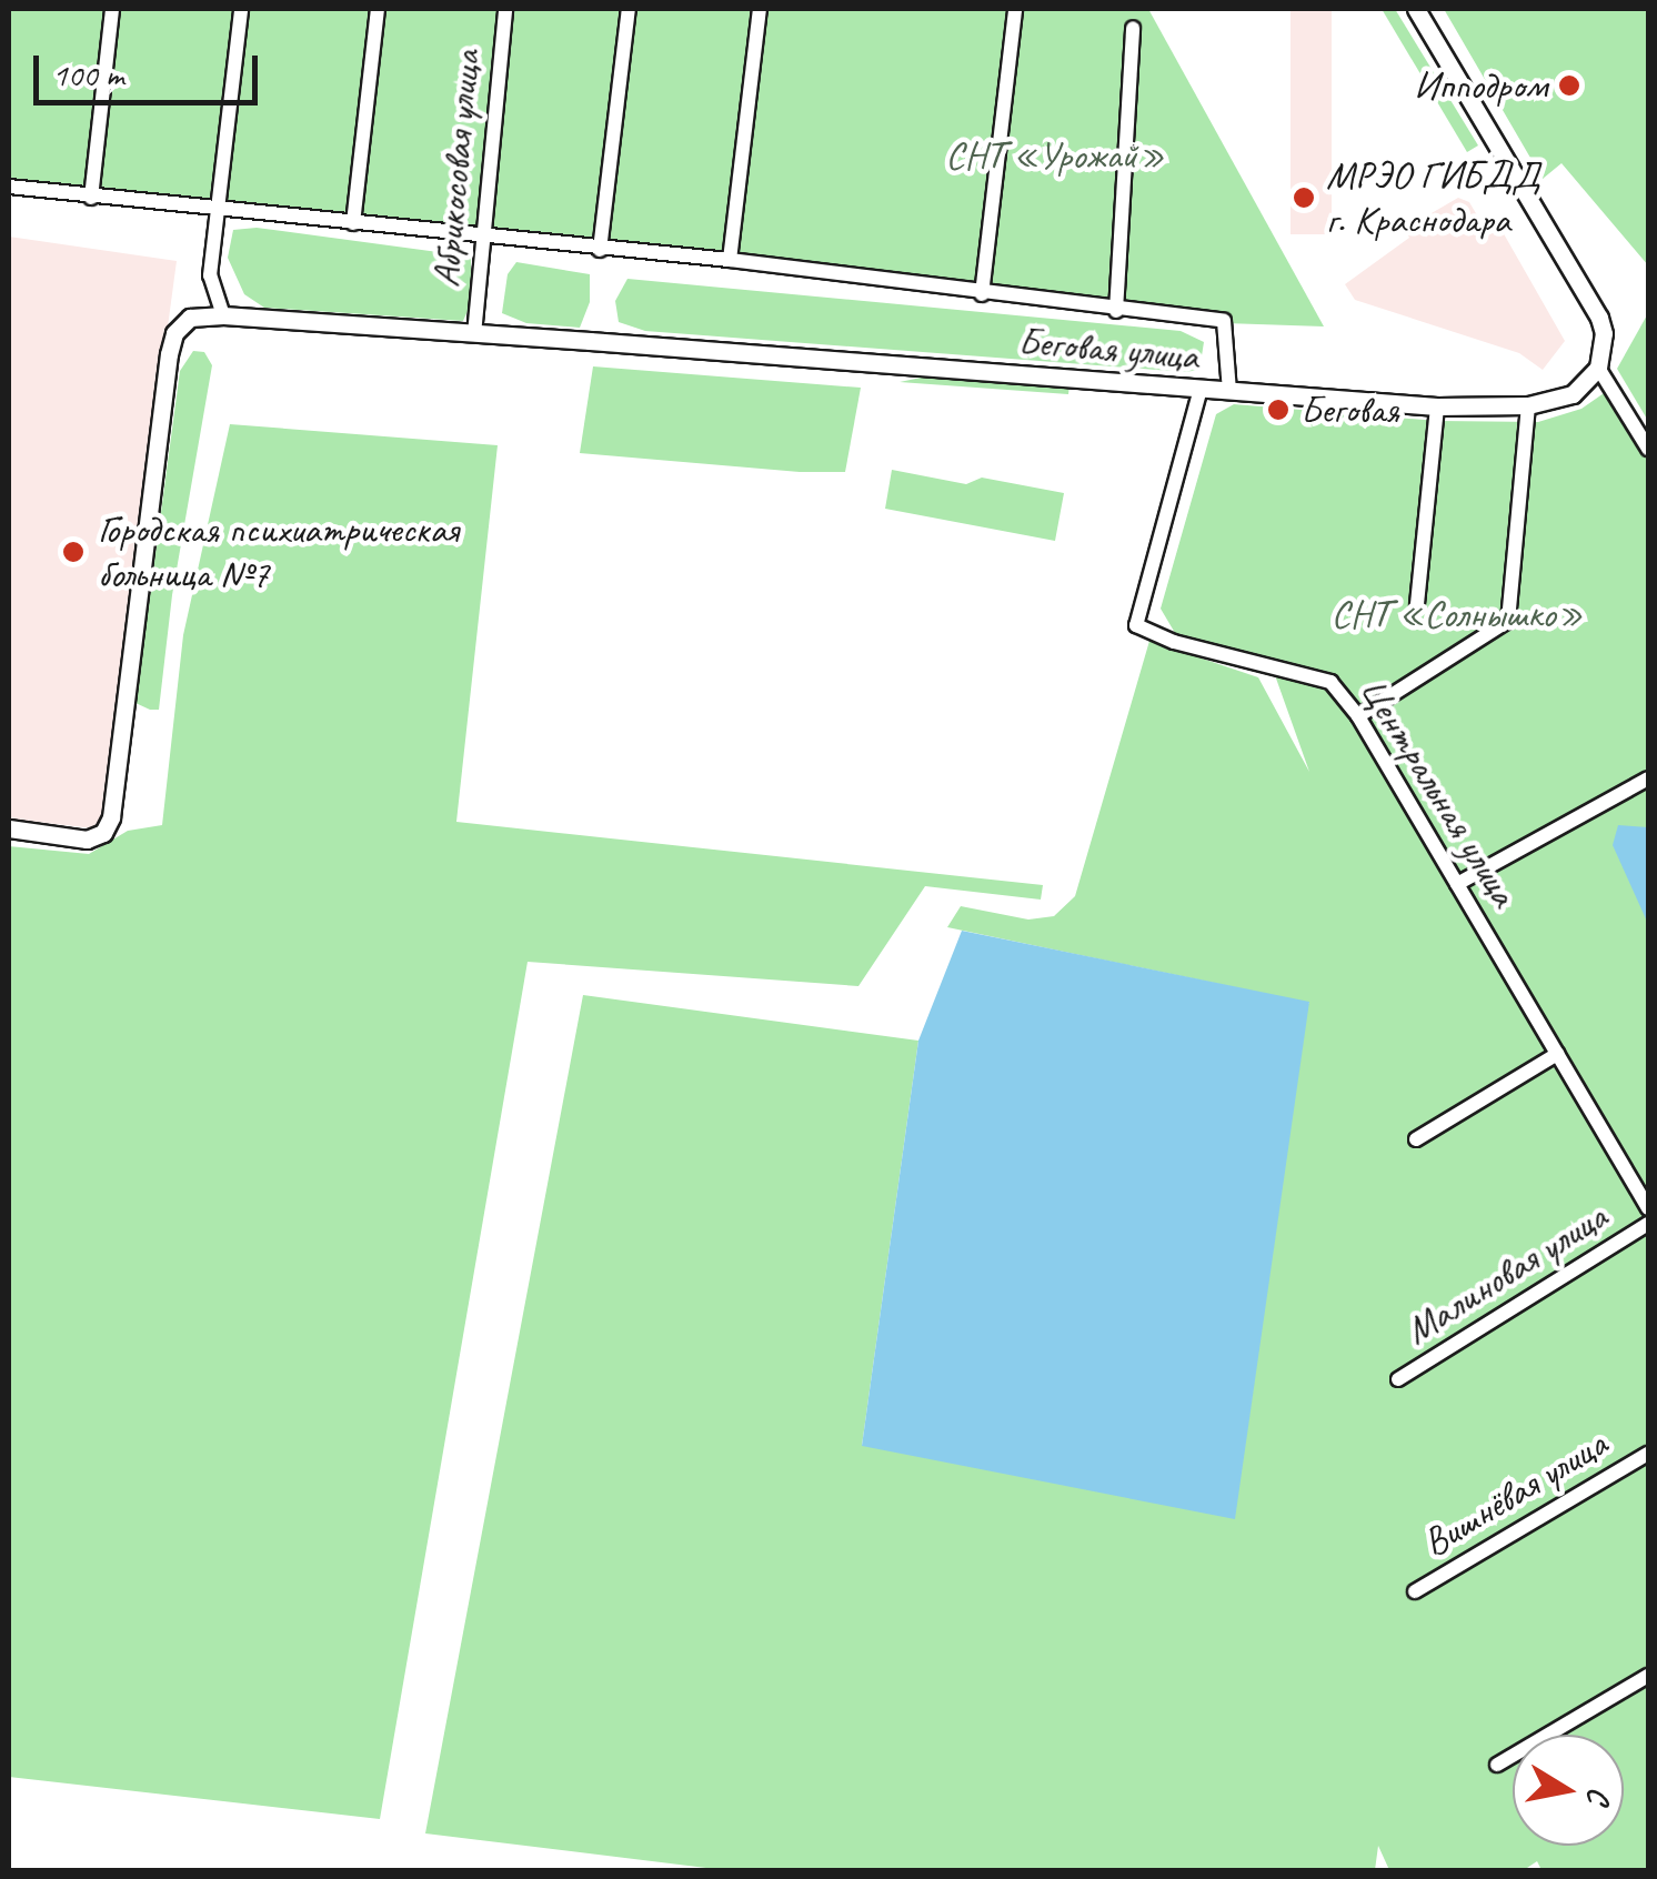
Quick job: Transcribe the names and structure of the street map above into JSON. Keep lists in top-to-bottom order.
{
  "streets": {
    "street": [
      "Абрикосовая улица",
      "Беговая улица",
      "Центральная улица",
      "Малиновая улица",
      "Вишнёвая улица"
    ]
  },
  "crossings": [
    ["Абрикосовая улица", "Беговая улица"],
    ["Беговая улица", "Центральная улица"]
  ],
  "parks": ["СНТ «Урожай»", "СНТ «Солнышко»"],
  "places": [
    "Ипподром",
    "МРЭО ГИБДД г. Краснодара",
    "Беговая",
    "Городская психиатрическая больница №7"
  ],
  "scale_bar": "100 m",
  "north": "right"
}
